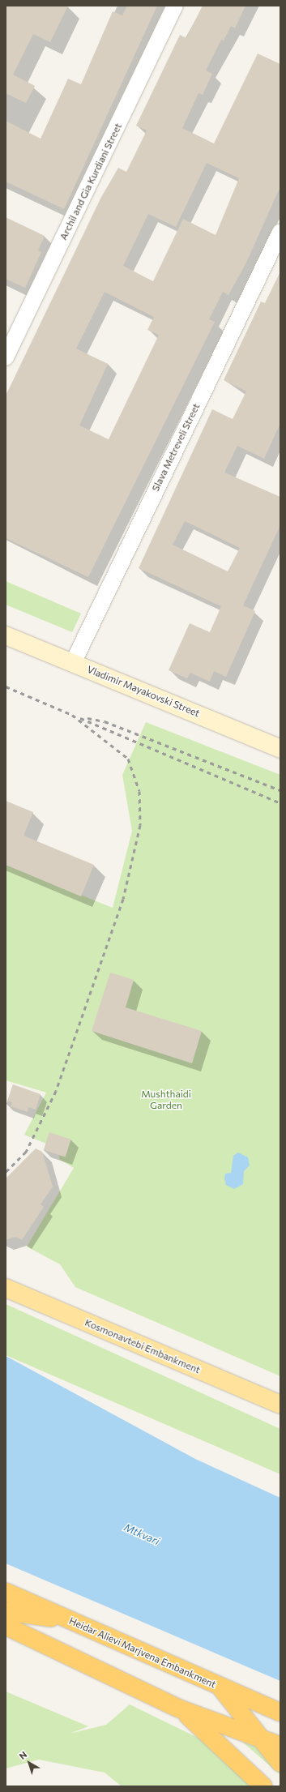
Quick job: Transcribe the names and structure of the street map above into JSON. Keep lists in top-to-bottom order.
{
  "streets": {
    "highway": ["Heidar Alievi Marjvena Embankment"],
    "main road": ["Kosmonavtebi Embankment"],
    "street": ["Archil and Gia Kurdiani Street", "Slava Metreveli Street", "Vladimir Mayakovski Street"]
  },
  "crossings": [
    ["Slava Metreveli Street", "Vladimir Mayakovski Street"]
  ],
  "water": ["Mtkvari"],
  "parks": ["Mushthaidi Garden"],
  "north": "top left"
}
